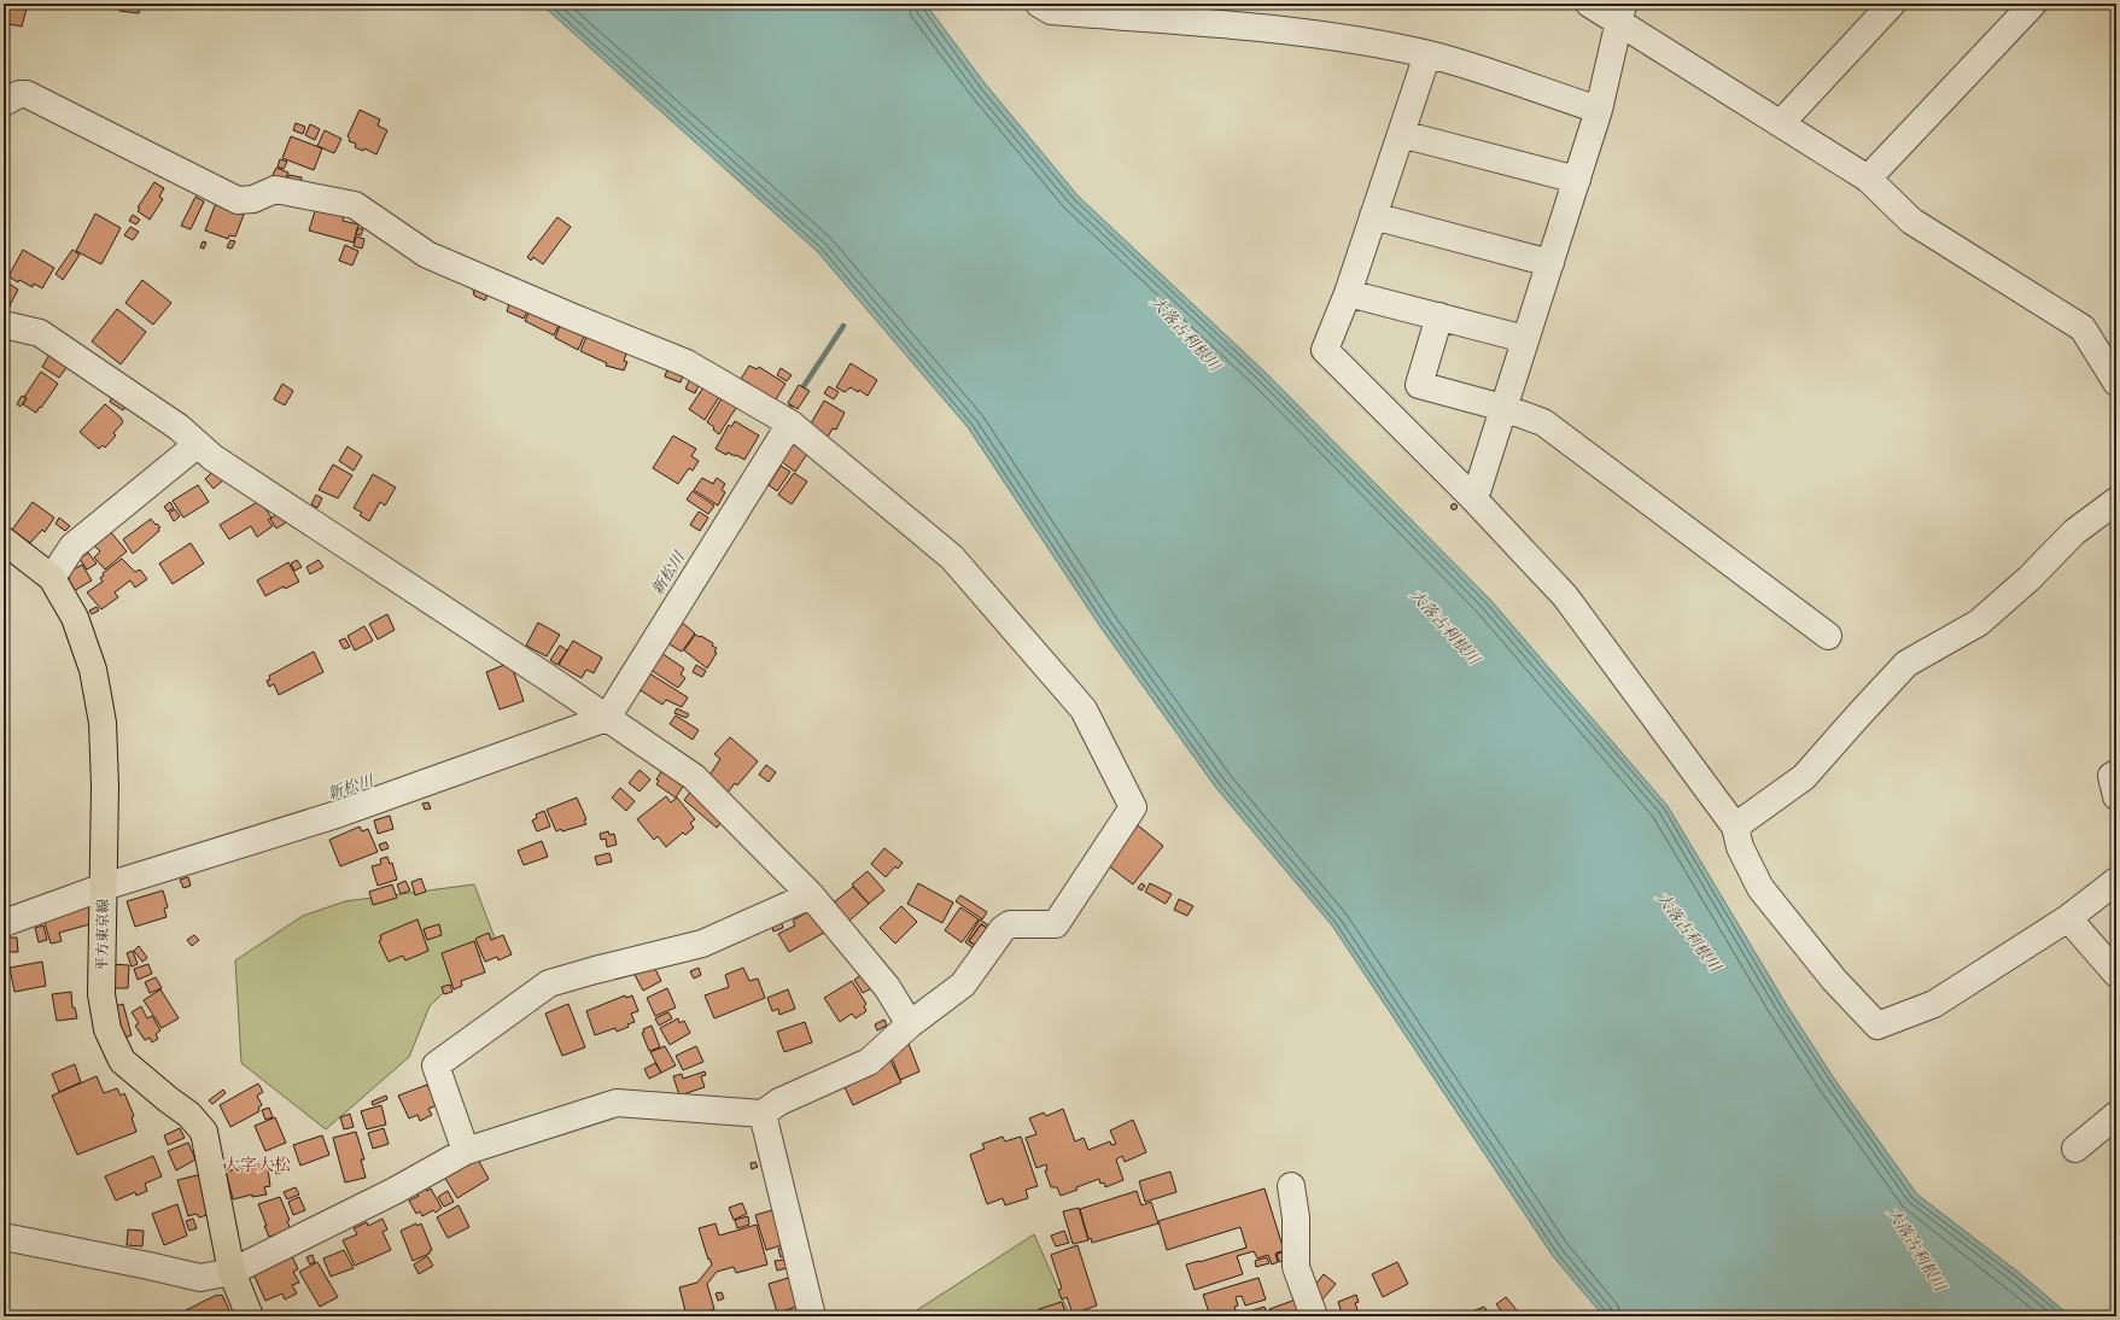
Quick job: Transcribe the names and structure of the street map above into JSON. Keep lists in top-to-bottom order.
{
  "streets": {
    "main road": ["平方東京線"]
  },
  "districts": ["大字大松"],
  "water": ["大落古利根川", "新松川"]
}
